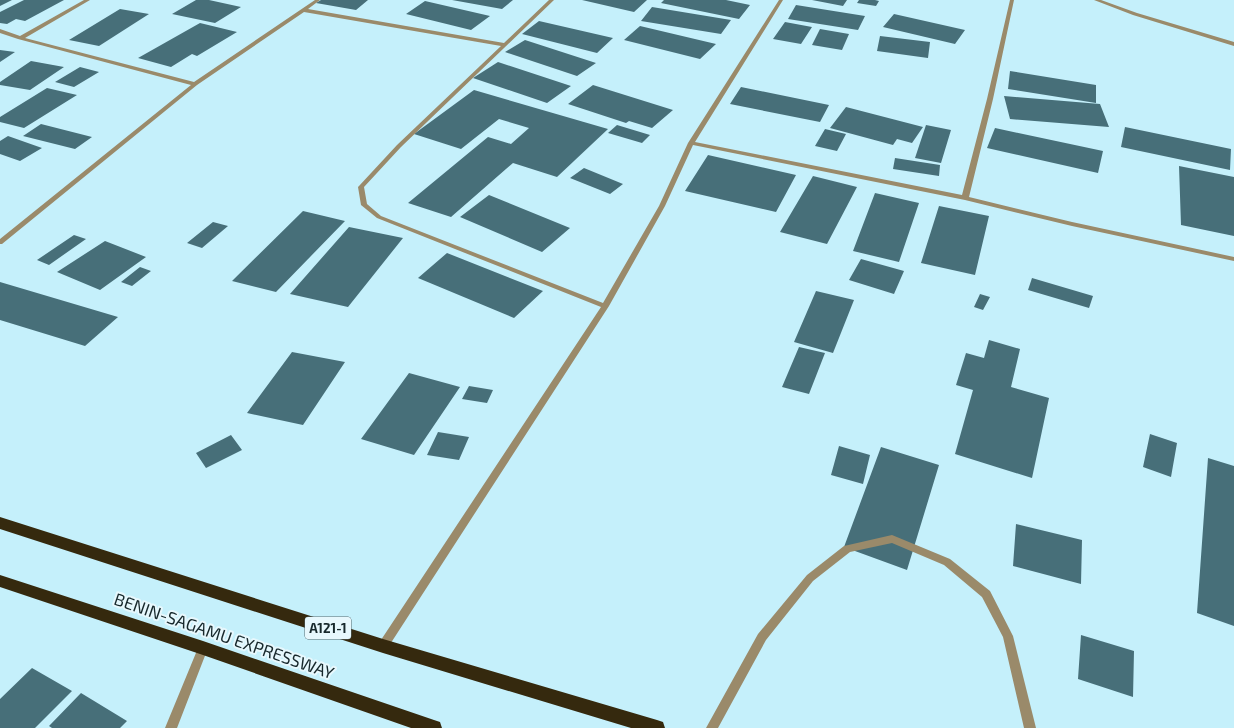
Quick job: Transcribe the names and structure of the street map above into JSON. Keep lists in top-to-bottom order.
{
  "streets": {
    "highway": ["A121-1", "BENIN-SAGAMU EXPRESSWAY"]
  }
}
